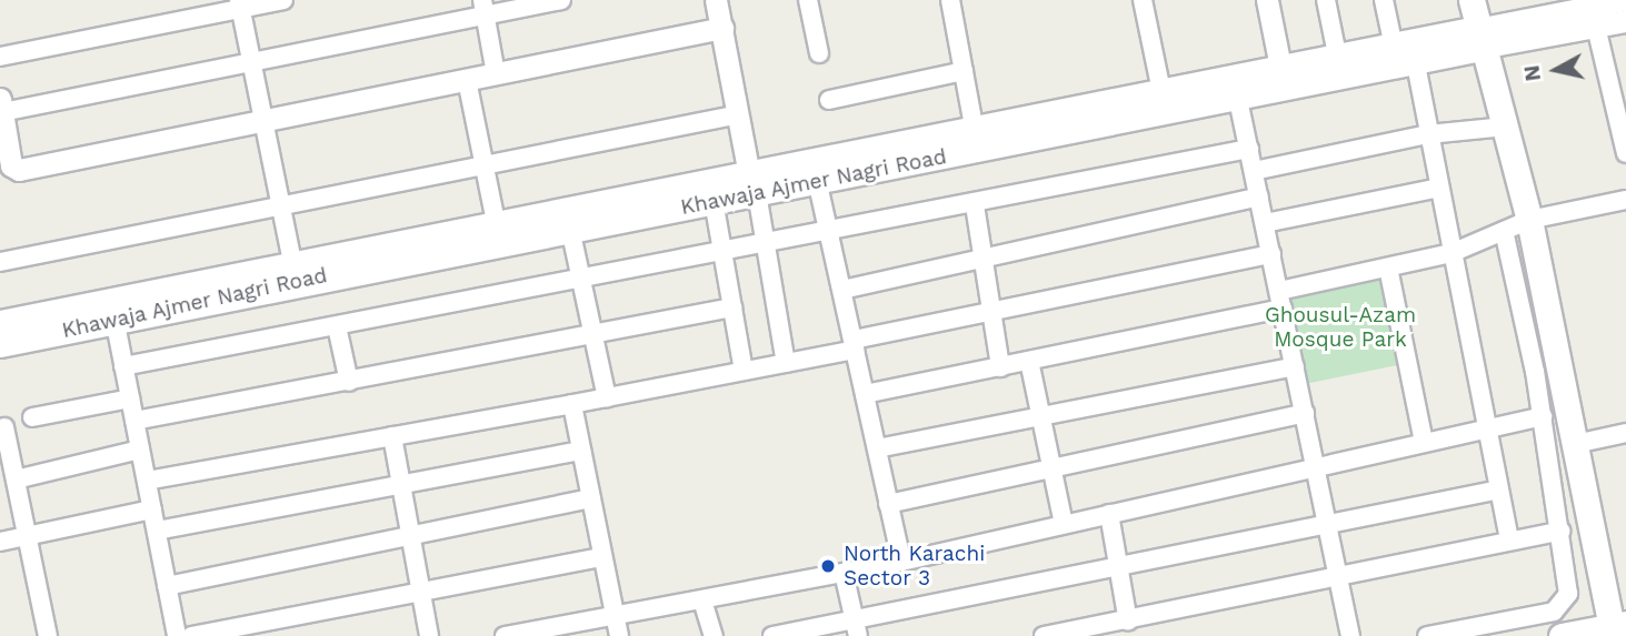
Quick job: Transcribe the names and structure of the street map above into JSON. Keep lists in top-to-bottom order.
{
  "streets": {
    "main road": ["Khawaja Ajmer Nagri Road"]
  },
  "parks": ["Ghousul-Azam Mosque Park"],
  "places": ["North Karachi Sector 3"],
  "north": "left"
}
